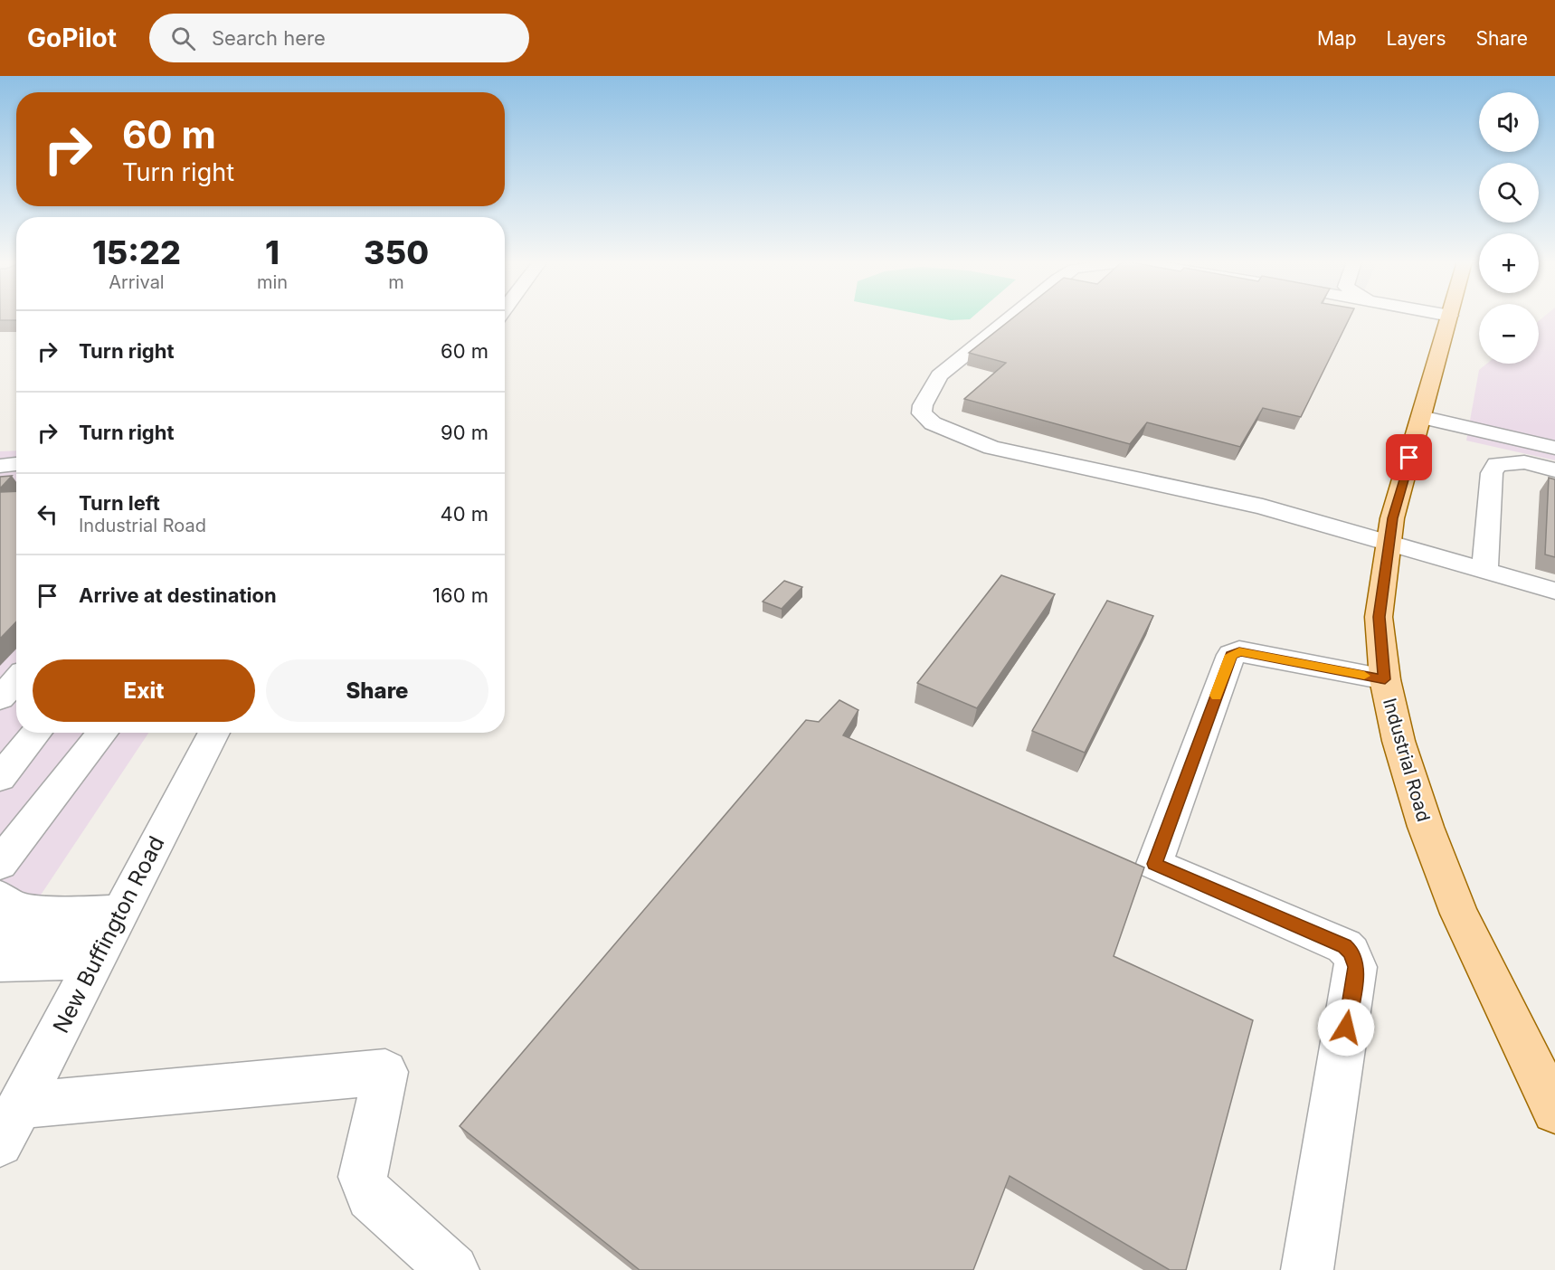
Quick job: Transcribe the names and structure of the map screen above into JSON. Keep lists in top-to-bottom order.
{
  "streets": {
    "main road": ["Industrial Road"],
    "street": ["New Buffington Road"]
  },
  "page": {
    "header": "GoPilot",
    "search": "Search here",
    "nav": ["Map", "Layers", "Share"],
    "map_buttons": ["+", "−"],
    "turn": ["60 m", "Turn right"],
    "eta": [
      "15:22",
      "Arrival",
      "1",
      "min",
      "350",
      "m"
    ],
    "list": [
      {
        "name": "Turn right",
        "value": "60 m"
      },
      {
        "name": "Turn right",
        "value": "90 m"
      },
      {
        "name": "Turn left",
        "note": "Industrial Road",
        "value": "40 m"
      },
      {
        "name": "Arrive at destination",
        "value": "160 m"
      }
    ],
    "buttons": ["Exit", "Share"]
  }
}
